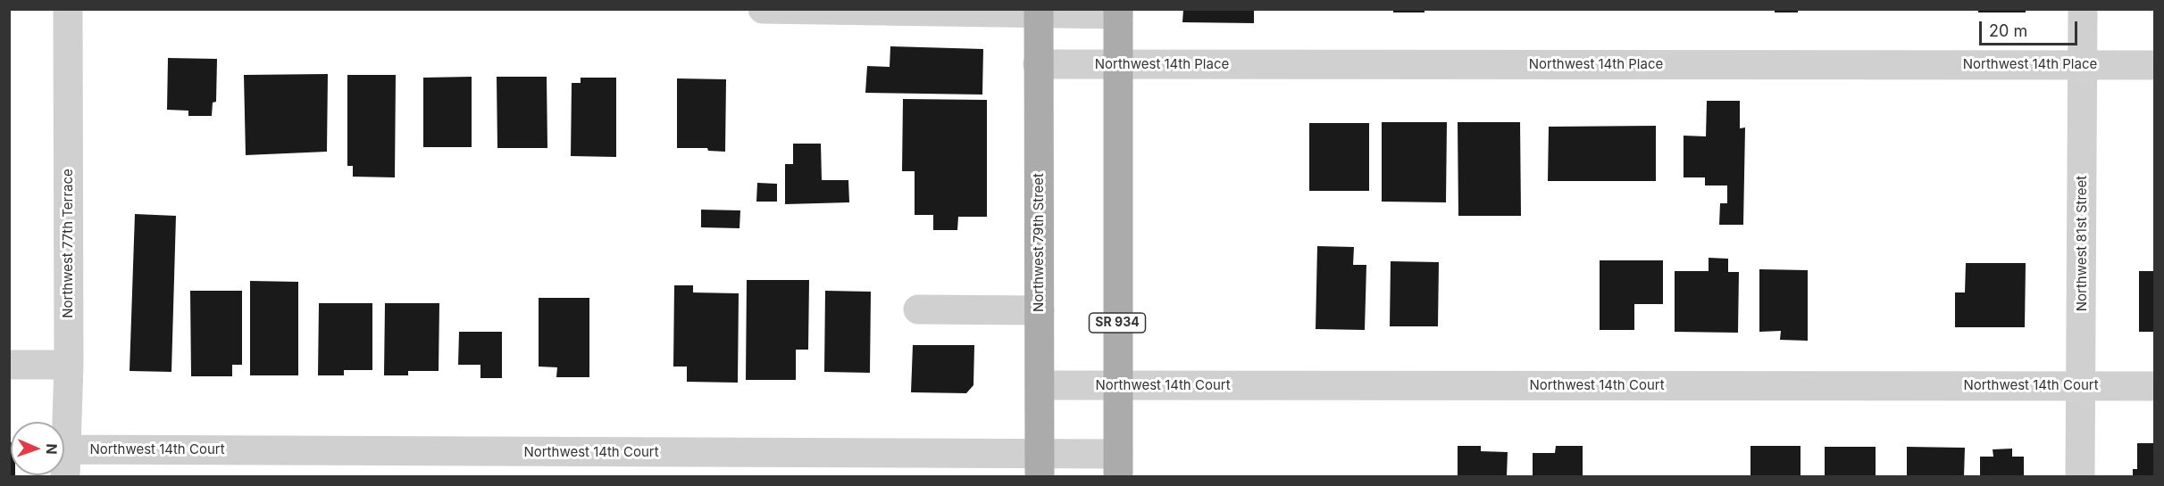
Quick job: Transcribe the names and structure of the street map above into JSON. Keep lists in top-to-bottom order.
{
  "streets": {
    "main road": ["Northwest 79th Street", "SR 934"],
    "street": [
      "Northwest 14th Place",
      "Northwest 77th Terrace",
      "Northwest 81st Street",
      "Northwest 14th Court"
    ]
  },
  "crossings": [
    ["Northwest 14th Place", "Northwest 79th Street"],
    ["Northwest 14th Place", "Northwest 81st Street"],
    ["Northwest 14th Place", "SR 934"],
    ["Northwest 79th Street", "Northwest 14th Court"],
    ["Northwest 77th Terrace", "Northwest 14th Court"],
    ["Northwest 81st Street", "Northwest 14th Court"],
    ["SR 934", "Northwest 14th Court"]
  ],
  "scale_bar": "20 m",
  "north": "right"
}
